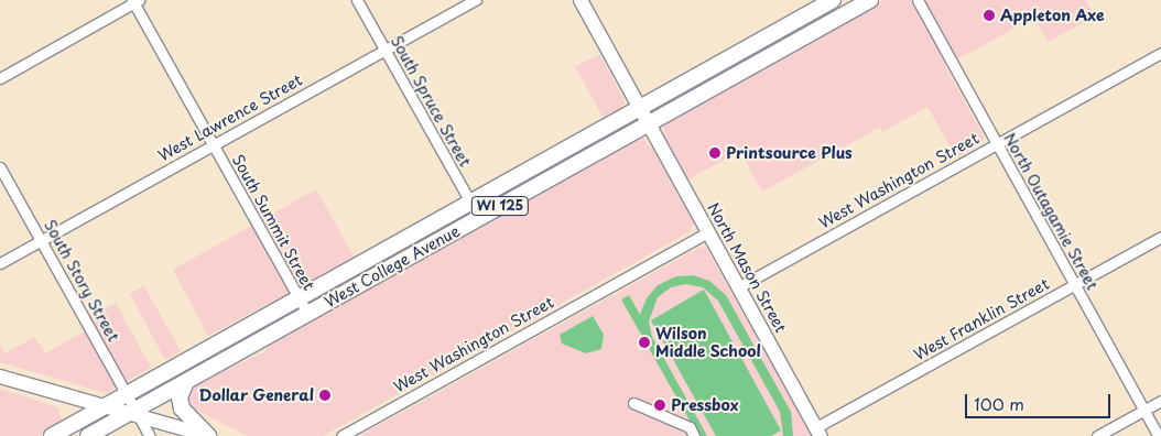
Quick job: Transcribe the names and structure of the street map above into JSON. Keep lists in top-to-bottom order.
{
  "streets": {
    "main road": ["WI 125", "West College Avenue", "North Mason Street"],
    "street": [
      "South Spruce Street",
      "West Lawrence Street",
      "West Washington Street",
      "North Outagamie Street",
      "South Summit Street",
      "South Story Street",
      "West Franklin Street"
    ]
  },
  "crossings": [
    ["South Spruce Street", "West Lawrence Street"],
    ["South Spruce Street", "West College Avenue"],
    ["West Lawrence Street", "South Summit Street"],
    ["West Lawrence Street", "South Story Street"],
    ["West Washington Street", "North Outagamie Street"],
    ["West Washington Street", "North Mason Street"],
    ["North Outagamie Street", "West Franklin Street"],
    ["South Summit Street", "West College Avenue"],
    ["West College Avenue", "North Mason Street"],
    ["West College Avenue", "South Story Street"],
    ["North Mason Street", "West Franklin Street"]
  ],
  "places": [
    "Appleton Axe",
    "Printsource Plus",
    "Wilson Middle School",
    "Dollar General",
    "Pressbox"
  ],
  "scale_bar": "100 m"
}
